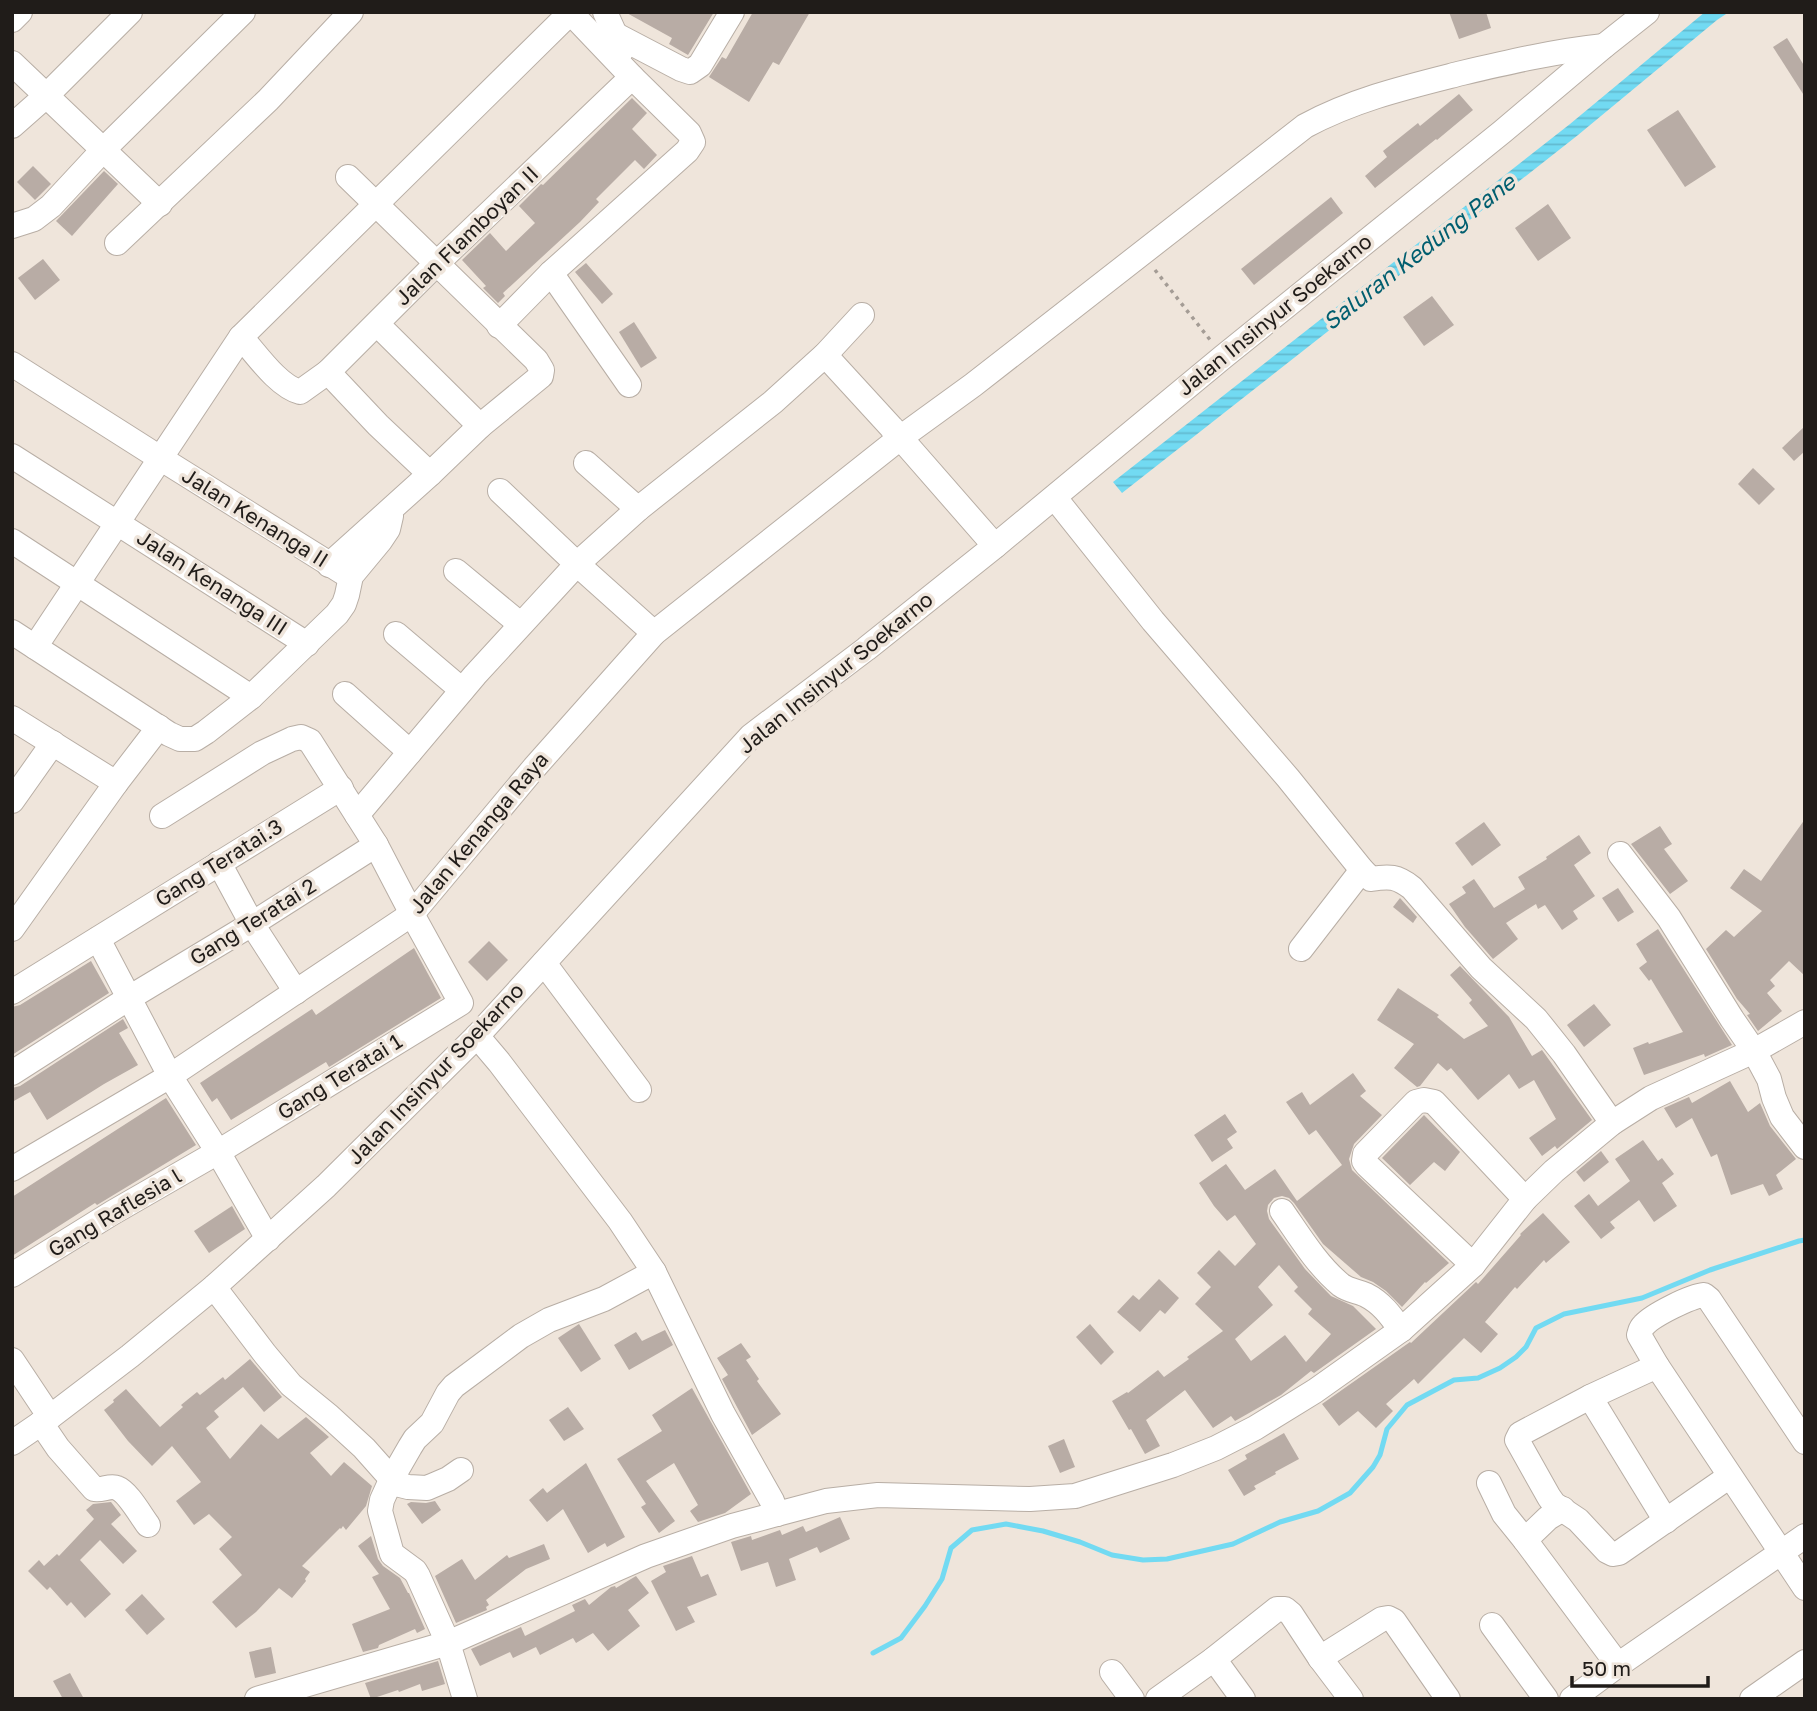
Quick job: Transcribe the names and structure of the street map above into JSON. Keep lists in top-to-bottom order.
{
  "streets": {
    "street": [
      "Jalan Flamboyan II",
      "Jalan Insinyur Soekarno",
      "Jalan Kenanga II",
      "Jalan Kenanga III",
      "Jalan Kenanga Raya",
      "Gang Teratai.3",
      "Gang Teratai 2",
      "Gang Teratai 1",
      "Gang Raflesia l"
    ]
  },
  "crossings": [
    ["Jalan Insinyur Soekarno", "Jalan Kenanga Raya"],
    ["Jalan Kenanga Raya", "Gang Teratai 1"],
    ["Gang Teratai 1", "Gang Raflesia l"]
  ],
  "water": ["Saluran Kedung Pane"],
  "scale_bar": "50 m"
}
